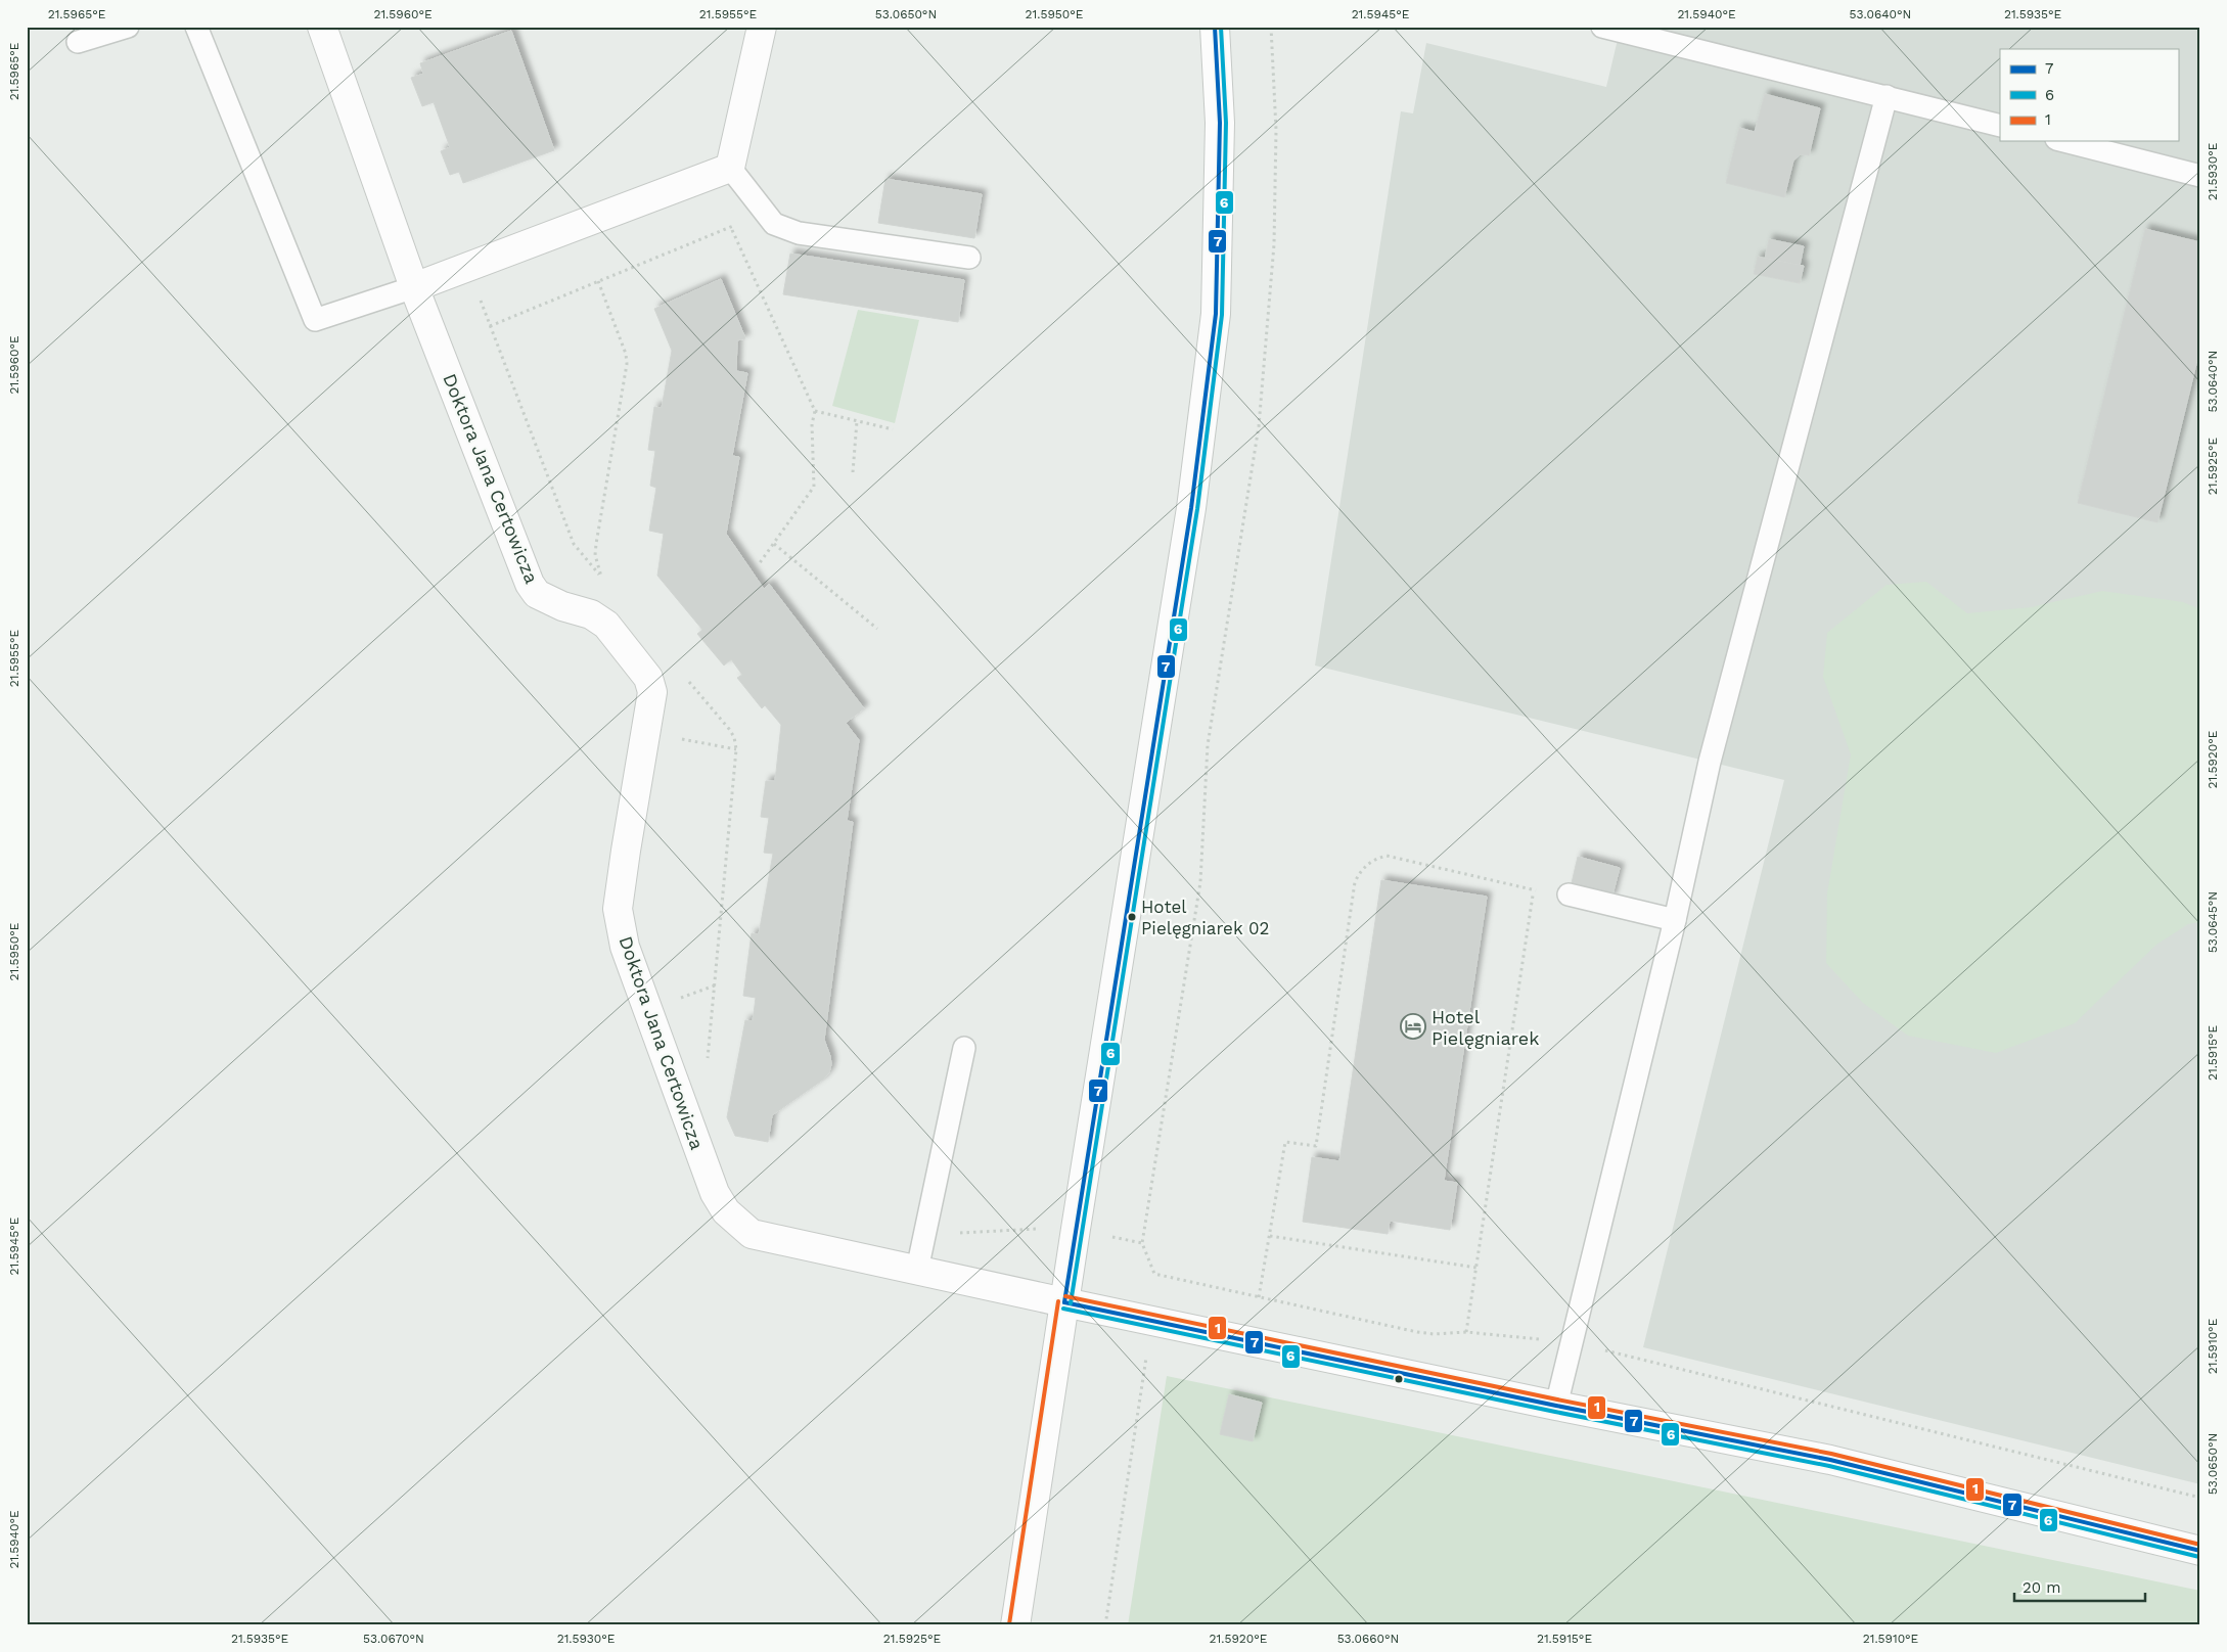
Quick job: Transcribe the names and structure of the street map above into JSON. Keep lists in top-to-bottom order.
{
  "streets": {
    "street": ["Doktora Jana Certowicza"]
  },
  "places": {
    "other": ["Hotel Pielęgniarek 02"],
    "hotel": ["Hotel Pielęgniarek"]
  },
  "lines": ["transit line 7", "transit line 6", "transit line 1"],
  "legend": ["7", "6", "1"],
  "scale_bar": "20 m",
  "coordinates": [
    "21.5965°E",
    "21.5960°E",
    "21.5955°E",
    "53.0650°N",
    "21.5950°E",
    "21.5945°E",
    "21.5940°E",
    "53.0640°N",
    "21.5935°E",
    "21.5930°E",
    "21.5925°E",
    "21.5920°E",
    "53.0645°N",
    "21.5915°E",
    "21.5910°E",
    "53.0670°N",
    "53.0660°N"
  ]
}
